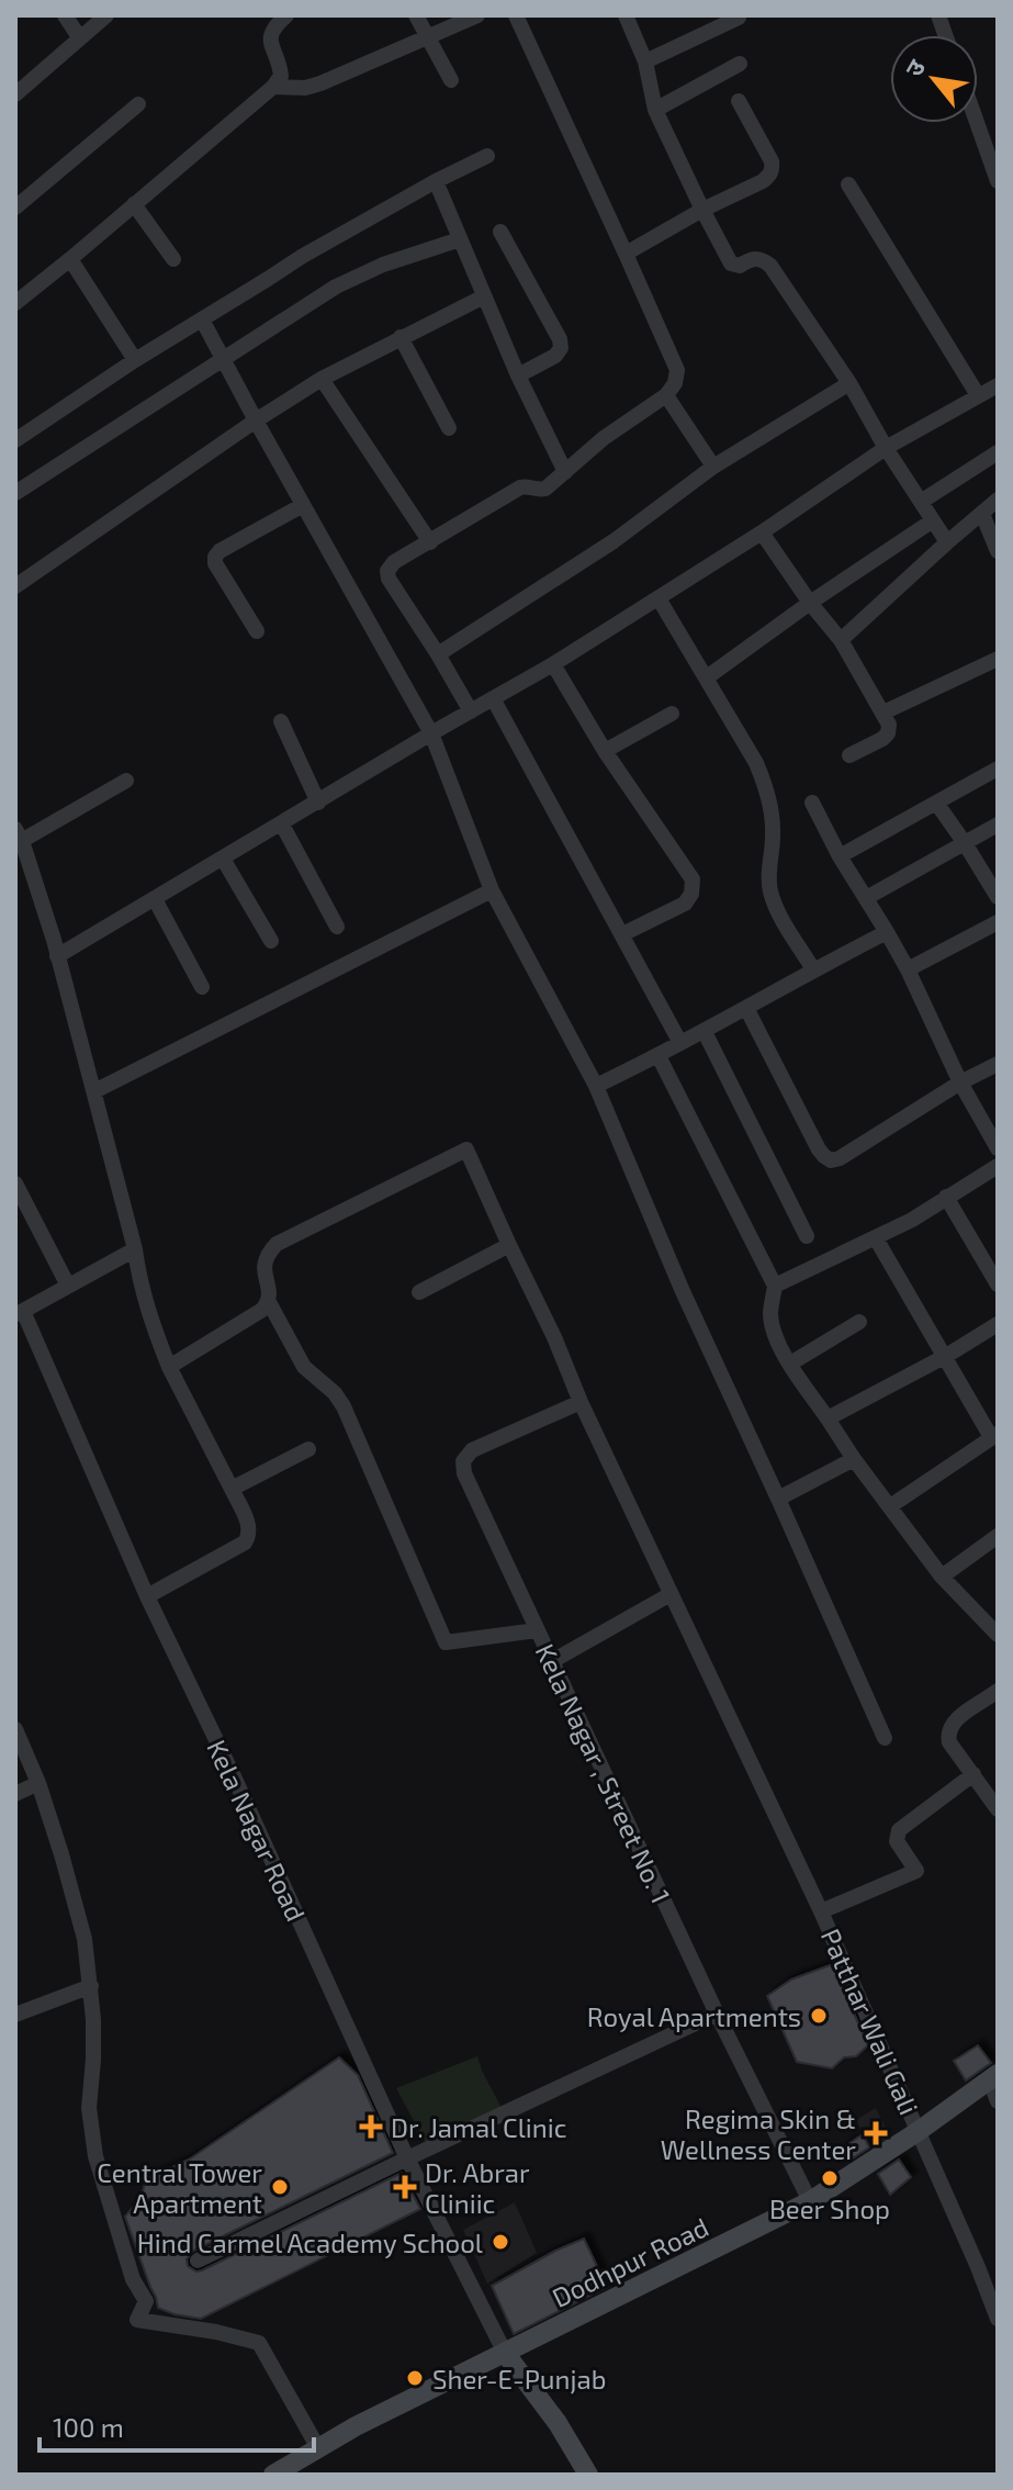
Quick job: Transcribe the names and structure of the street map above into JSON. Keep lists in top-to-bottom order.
{
  "streets": {
    "street": [
      "Kela Nagar , Street No. 1",
      "Kela Nagar Road",
      "Patthar Wali Gali",
      "Dodhpur Road"
    ]
  },
  "crossings": [
    ["Kela Nagar , Street No. 1", "Patthar Wali Gali"],
    ["Kela Nagar , Street No. 1", "Dodhpur Road"],
    ["Kela Nagar Road", "Dodhpur Road"],
    ["Patthar Wali Gali", "Dodhpur Road"]
  ],
  "places": {
    "other": [
      "Royal Apartments",
      "Beer Shop",
      "Central Tower Apartment",
      "Hind Carmel Academy School",
      "Sher-E-Punjab"
    ],
    "health": ["Dr. Jamal Clinic", "Regima Skin & Wellness Center", "Dr. Abrar Cliniic"]
  },
  "scale_bar": "100 m",
  "north": "top left"
}
